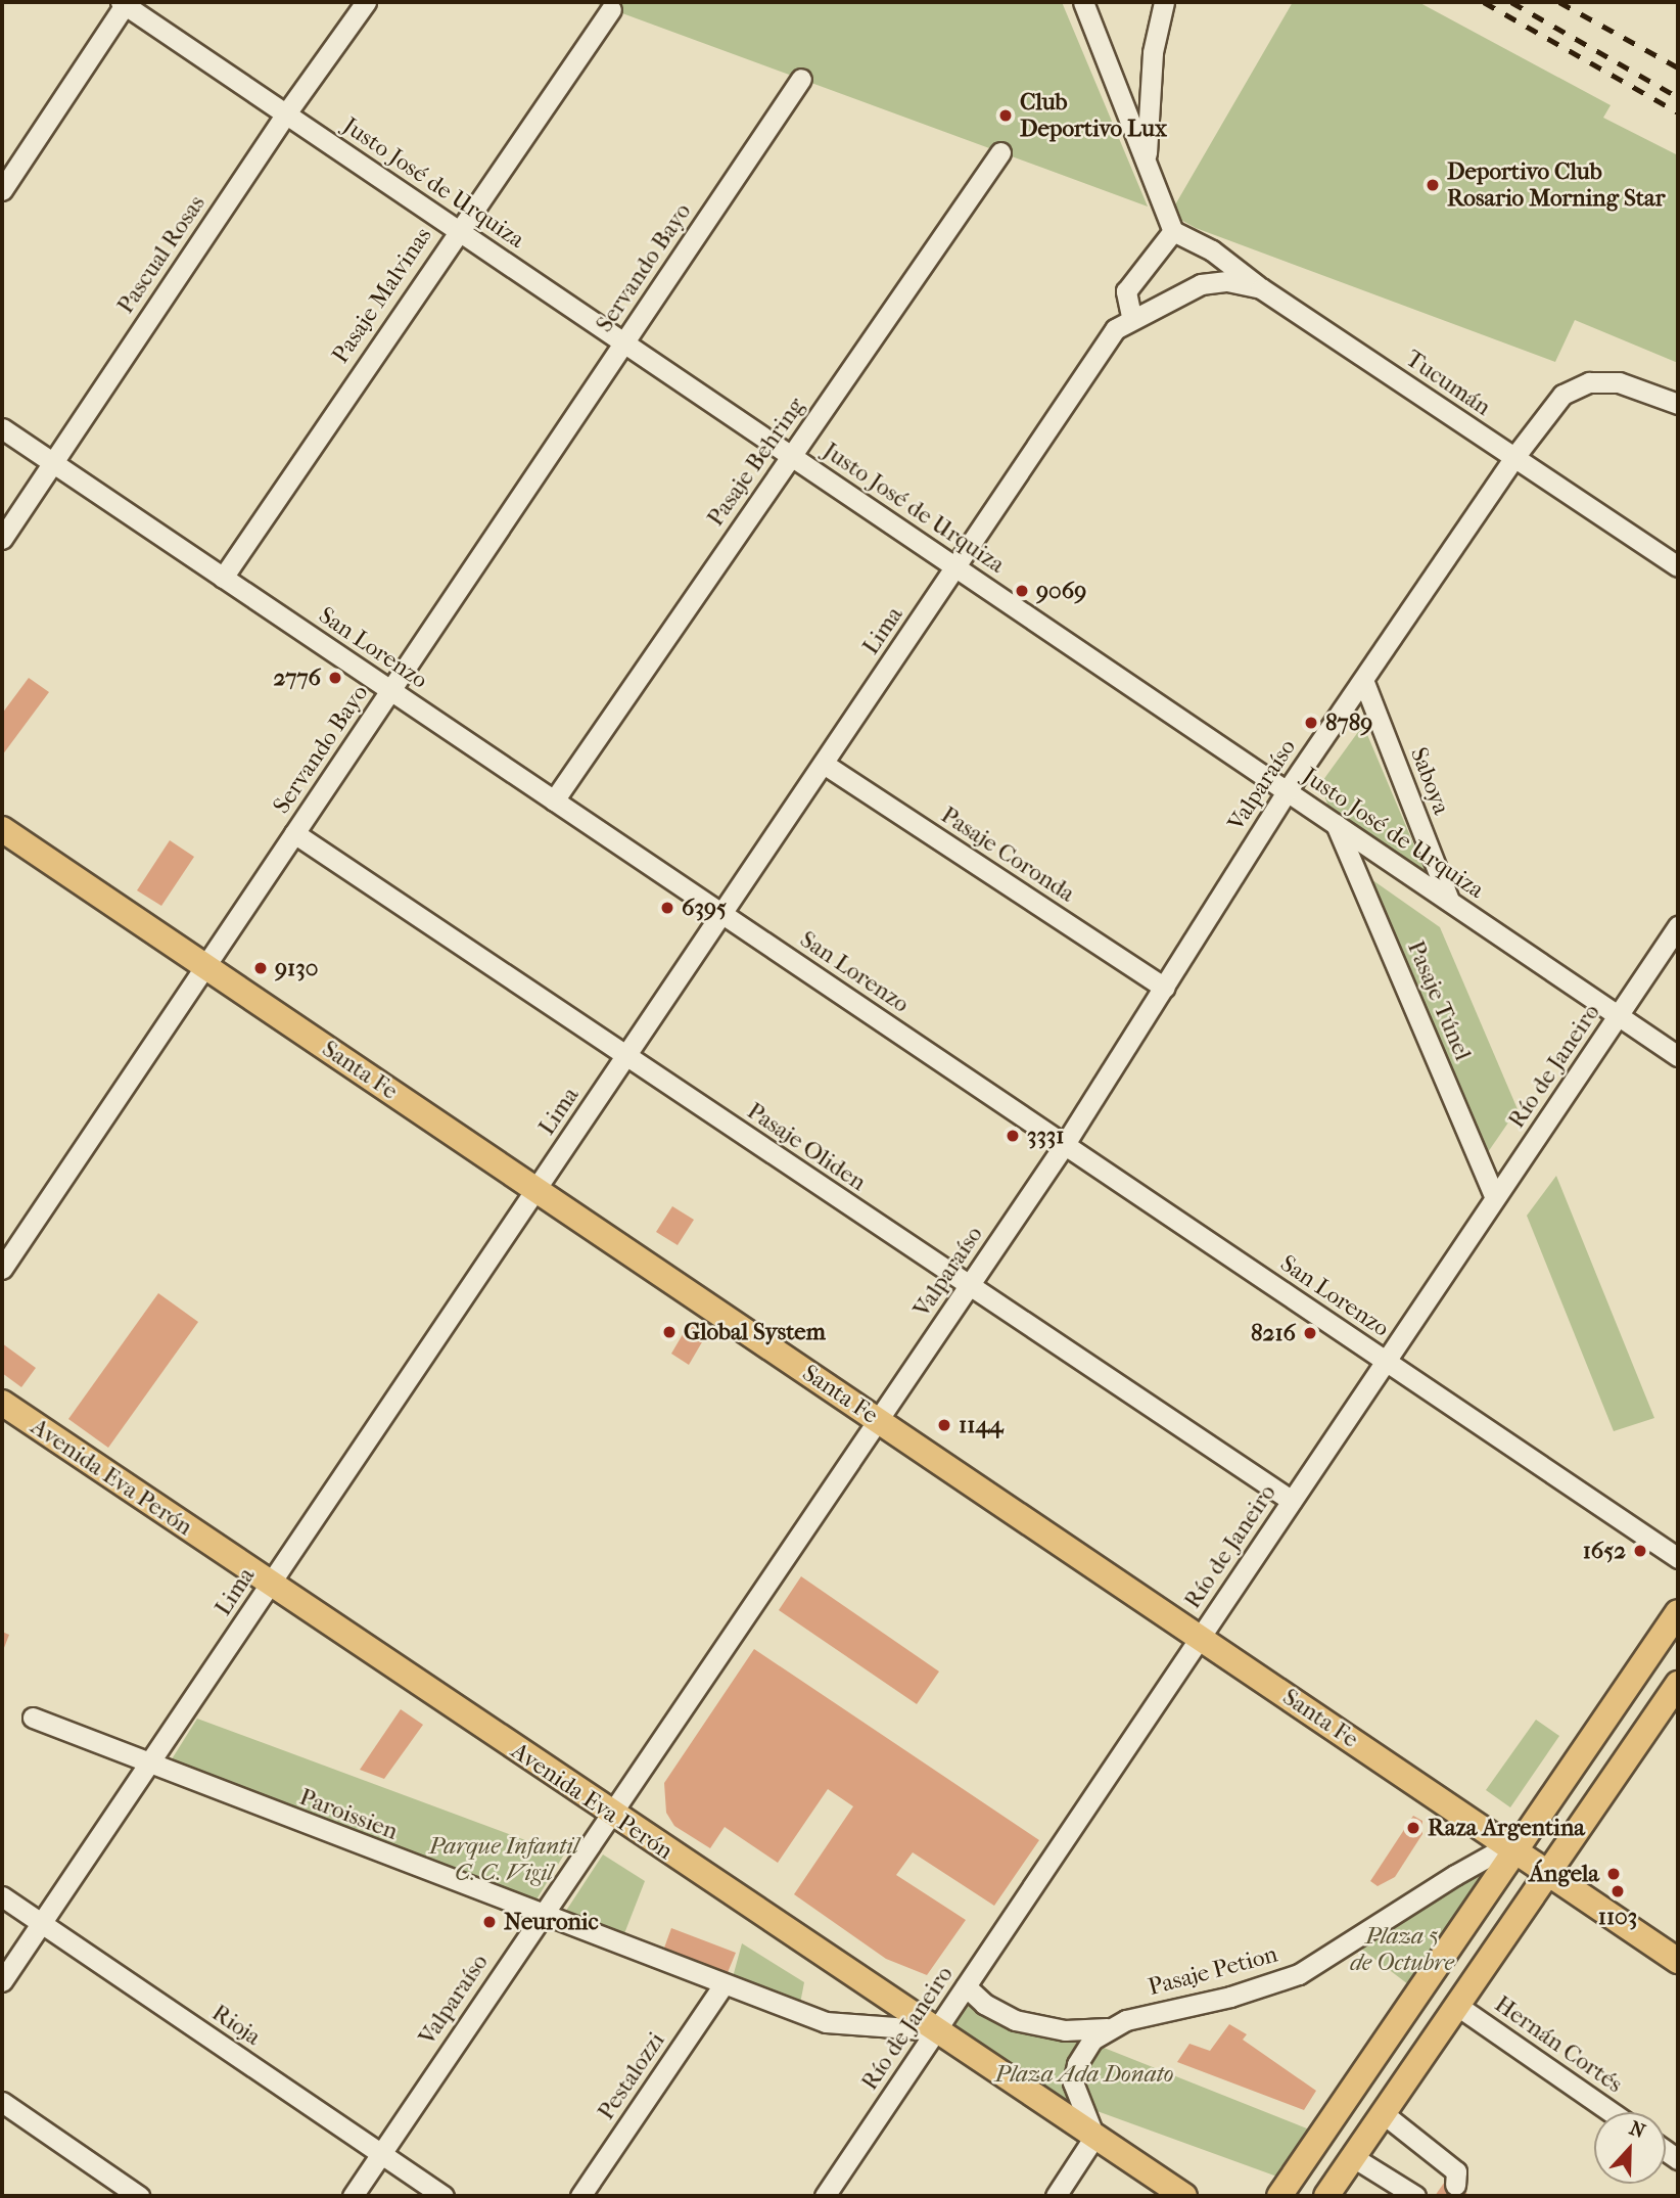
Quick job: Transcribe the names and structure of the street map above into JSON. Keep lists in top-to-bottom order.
{
  "streets": {
    "main road": ["Santa Fe", "Avenida Eva Perón"],
    "street": [
      "Justo José de Urquiza",
      "Pascual Rosas",
      "Servando Bayo",
      "Pasaje Malvinas",
      "Tucumán",
      "Pasaje Behring",
      "Lima",
      "San Lorenzo",
      "Saboya",
      "Valparaíso",
      "Pasaje Coronda",
      "Pasaje Túnel",
      "Río de Janeiro",
      "Pasaje Oliden",
      "Paroissien",
      "Pasaje Petion",
      "Rioja",
      "Hernán Cortés",
      "Pestalozzi"
    ]
  },
  "crossings": [
    ["Justo José de Urquiza", "Pascual Rosas"],
    ["Justo José de Urquiza", "Servando Bayo"],
    ["Justo José de Urquiza", "Pasaje Malvinas"],
    ["Justo José de Urquiza", "Pasaje Behring"],
    ["Justo José de Urquiza", "Lima"],
    ["Justo José de Urquiza", "Saboya"],
    ["Justo José de Urquiza", "Valparaíso"],
    ["Justo José de Urquiza", "Pasaje Túnel"],
    ["Justo José de Urquiza", "Río de Janeiro"],
    ["Pascual Rosas", "San Lorenzo"],
    ["Servando Bayo", "San Lorenzo"],
    ["Servando Bayo", "Santa Fe"],
    ["Servando Bayo", "Pasaje Oliden"],
    ["Pasaje Malvinas", "San Lorenzo"],
    ["Tucumán", "Lima"],
    ["Tucumán", "Valparaíso"],
    ["Pasaje Behring", "San Lorenzo"],
    ["Lima", "San Lorenzo"],
    ["Lima", "Pasaje Coronda"],
    ["Lima", "Santa Fe"],
    ["Lima", "Pasaje Oliden"],
    ["Lima", "Avenida Eva Perón"],
    ["Lima", "Paroissien"],
    ["Lima", "Rioja"],
    ["San Lorenzo", "Valparaíso"],
    ["San Lorenzo", "Río de Janeiro"],
    ["Saboya", "Valparaíso"],
    ["Valparaíso", "Pasaje Coronda"],
    ["Valparaíso", "Santa Fe"],
    ["Valparaíso", "Pasaje Oliden"],
    ["Valparaíso", "Avenida Eva Perón"],
    ["Valparaíso", "Paroissien"],
    ["Valparaíso", "Rioja"],
    ["Pasaje Túnel", "Río de Janeiro"],
    ["Río de Janeiro", "Santa Fe"],
    ["Río de Janeiro", "Pasaje Oliden"],
    ["Río de Janeiro", "Avenida Eva Perón"],
    ["Río de Janeiro", "Paroissien"],
    ["Río de Janeiro", "Pasaje Petion"],
    ["Santa Fe", "Pasaje Petion"],
    ["Avenida Eva Perón", "Paroissien"],
    ["Avenida Eva Perón", "Pasaje Petion"],
    ["Paroissien", "Pestalozzi"]
  ],
  "parks": ["Parque Infantil C. C. Vigil", "Plaza 5 de Octubre", "Plaza Ada Donato"],
  "places": [
    "Club Deportivo Lux",
    "Deportivo Club Rosario Morning Star",
    "9069",
    "2776",
    "8789",
    "6395",
    "9130",
    "3331",
    "Global System",
    "8216",
    "1144",
    "1652",
    "Raza Argentina",
    "Ángela",
    "1103",
    "Neuronic"
  ],
  "north": "top"
}
